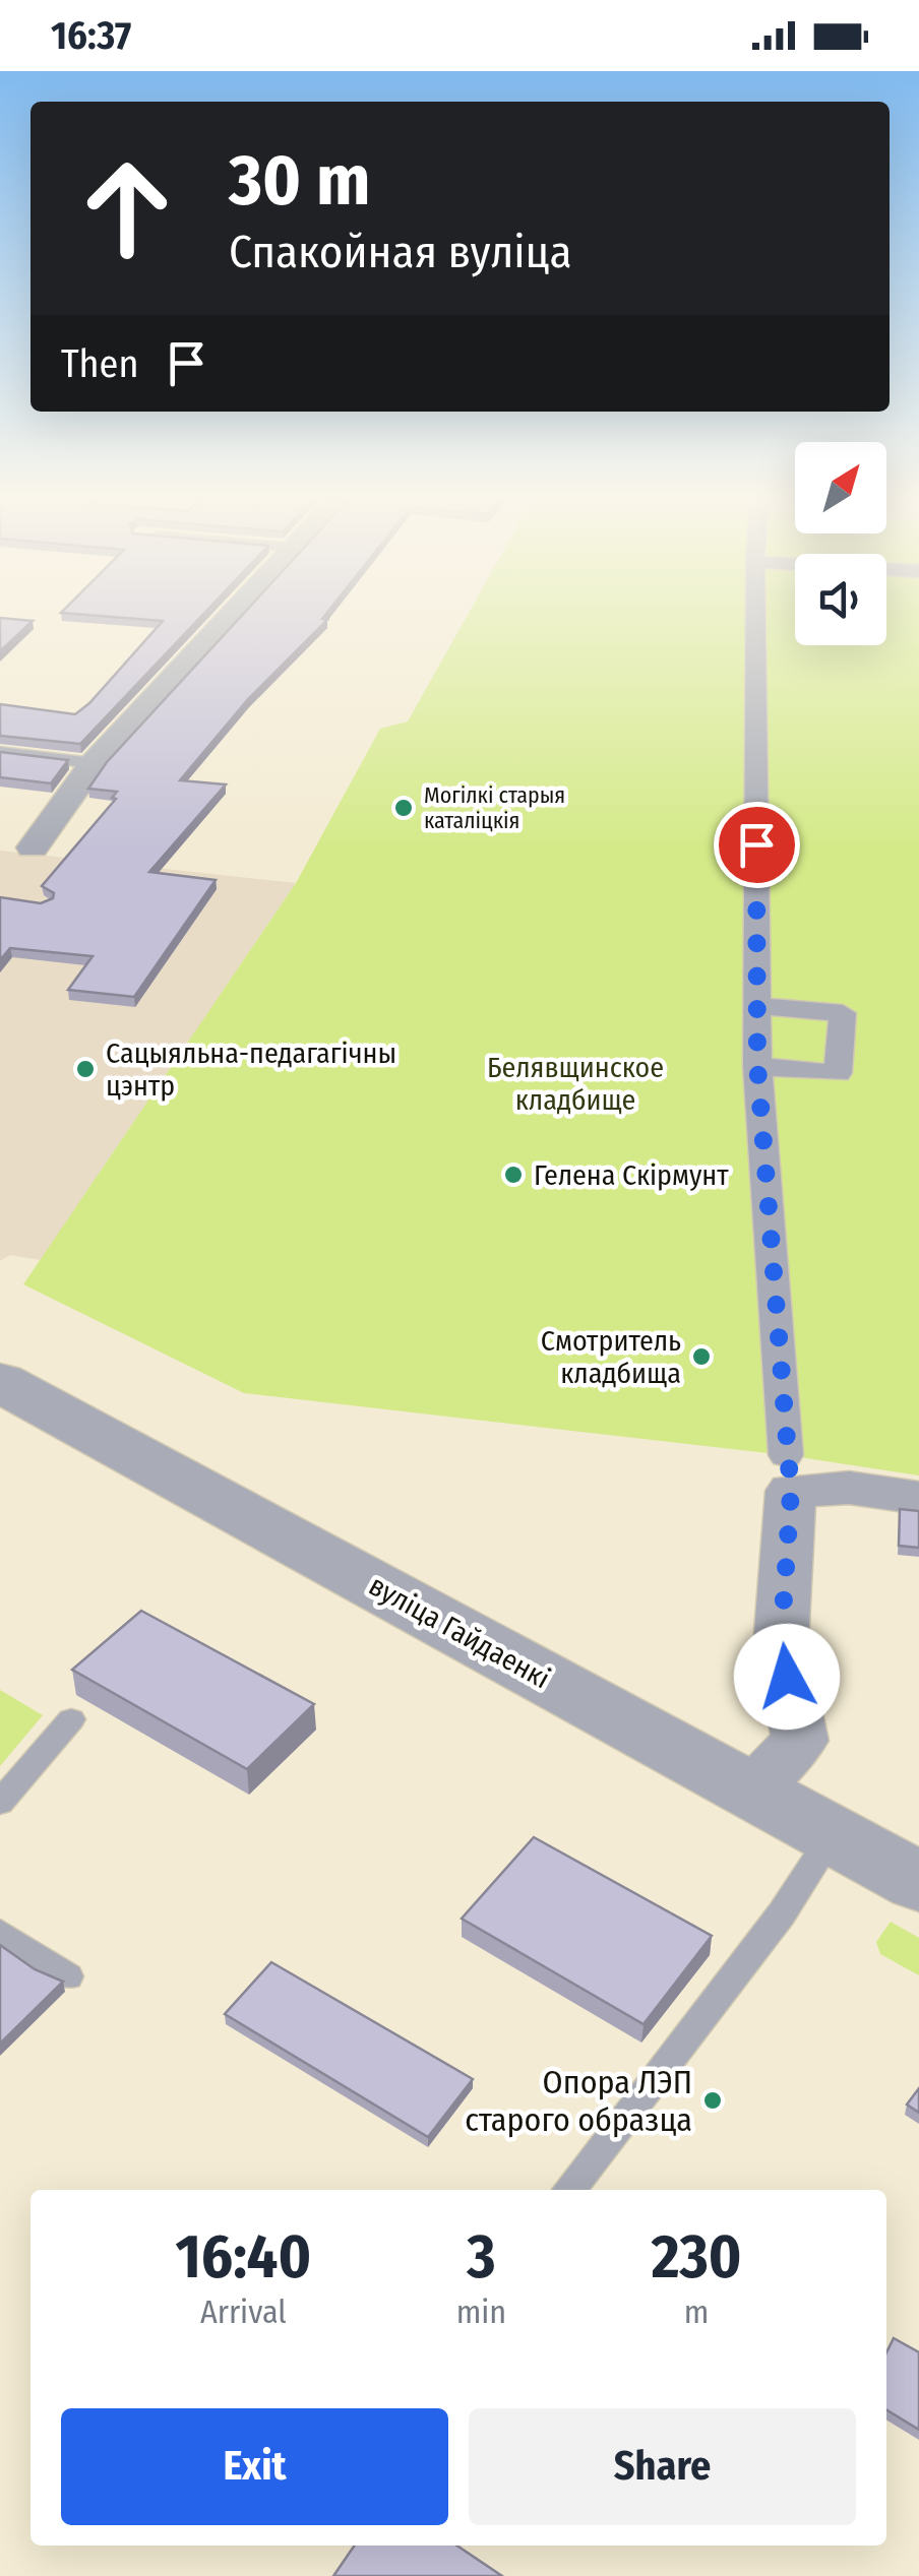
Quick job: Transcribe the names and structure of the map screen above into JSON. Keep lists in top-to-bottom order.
{
  "streets": {
    "street": ["вуліца Гайдаенкі"]
  },
  "parks": ["Белявщинское кладбище"],
  "places": [
    "Могілкі старыя каталіцкія",
    "Сацыяльна-педагагічны цэнтр",
    "Гелена Скірмунт",
    "Смотритель кладбища",
    "Опора ЛЭП старого образца"
  ],
  "north": "top right",
  "page": {
    "status": "16:37",
    "turn": ["30 m", "Спакойная вуліца"],
    "then": "Then",
    "eta": [
      "16:40",
      "Arrival",
      "3",
      "min",
      "230",
      "m"
    ],
    "buttons": ["Exit", "Share"]
  }
}
